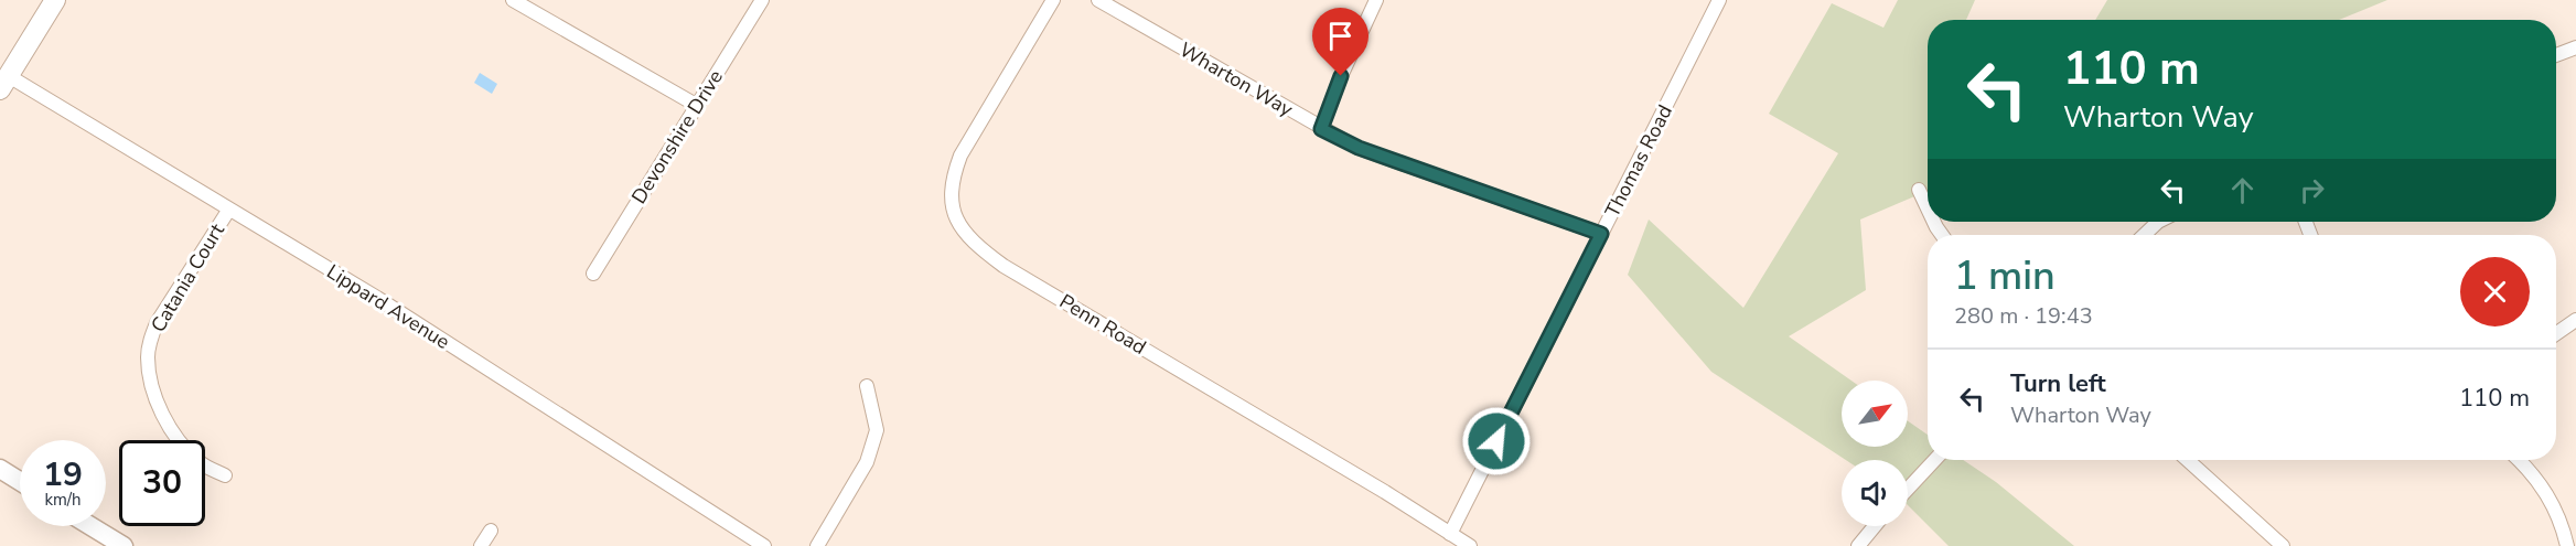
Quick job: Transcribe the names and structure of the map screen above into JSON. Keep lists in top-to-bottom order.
{
  "streets": {
    "street": [
      "Wharton Way",
      "Devonshire Drive",
      "Thomas Road",
      "Catania Court",
      "Lippard Avenue",
      "Penn Road"
    ]
  },
  "crossings": [
    ["Wharton Way", "Thomas Road"],
    ["Thomas Road", "Penn Road"],
    ["Catania Court", "Lippard Avenue"]
  ],
  "north": "top right",
  "page": {
    "turn": ["110 m", "Wharton Way"],
    "heading": ["1 min", "280 m · 19:43"],
    "list": [
      {
        "name": "Turn left",
        "note": "Wharton Way",
        "value": "110 m"
      }
    ],
    "speed": "19 km/h",
    "limit": "30"
  }
}
